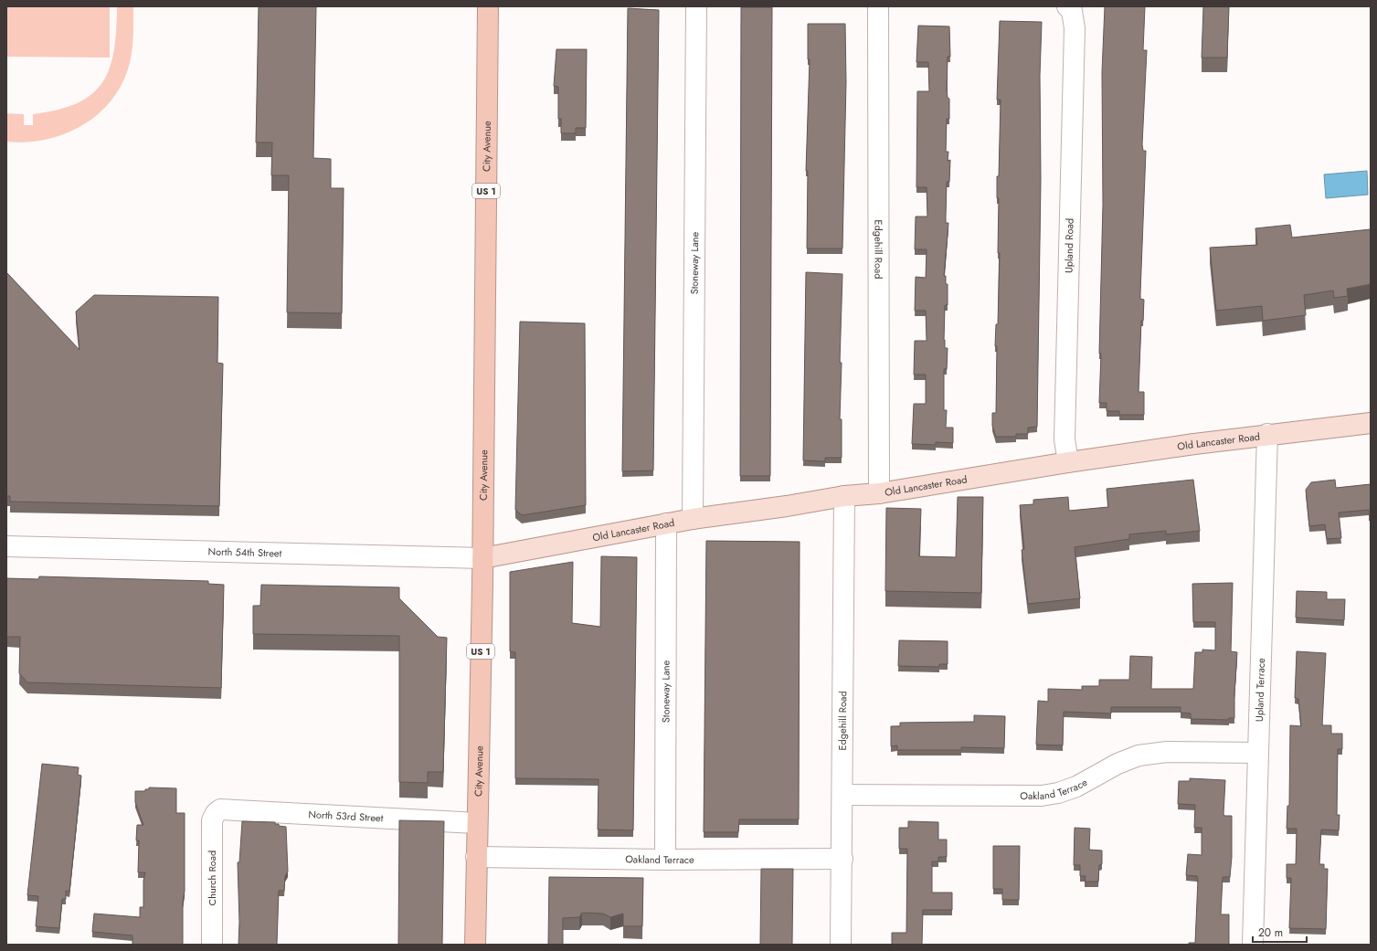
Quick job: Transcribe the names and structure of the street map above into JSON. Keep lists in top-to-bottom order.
{
  "streets": {
    "highway": ["City Avenue", "US 1"],
    "main road": ["Old Lancaster Road"],
    "street": [
      "Upland Road",
      "Edgehill Road",
      "Stoneway Lane",
      "North 54th Street",
      "Upland Terrace",
      "Oakland Terrace",
      "North 53rd Street",
      "Church Road"
    ]
  },
  "crossings": [
    ["City Avenue", "Old Lancaster Road"],
    ["City Avenue", "North 54th Street"],
    ["City Avenue", "Oakland Terrace"],
    ["City Avenue", "North 53rd Street"],
    ["Upland Road", "Old Lancaster Road"],
    ["Edgehill Road", "Old Lancaster Road"],
    ["Edgehill Road", "Oakland Terrace"],
    ["Stoneway Lane", "Old Lancaster Road"],
    ["Stoneway Lane", "Oakland Terrace"],
    ["Old Lancaster Road", "North 54th Street"],
    ["Old Lancaster Road", "Upland Terrace"],
    ["Upland Terrace", "Oakland Terrace"],
    ["North 53rd Street", "Church Road"]
  ],
  "scale_bar": "20 m"
}
